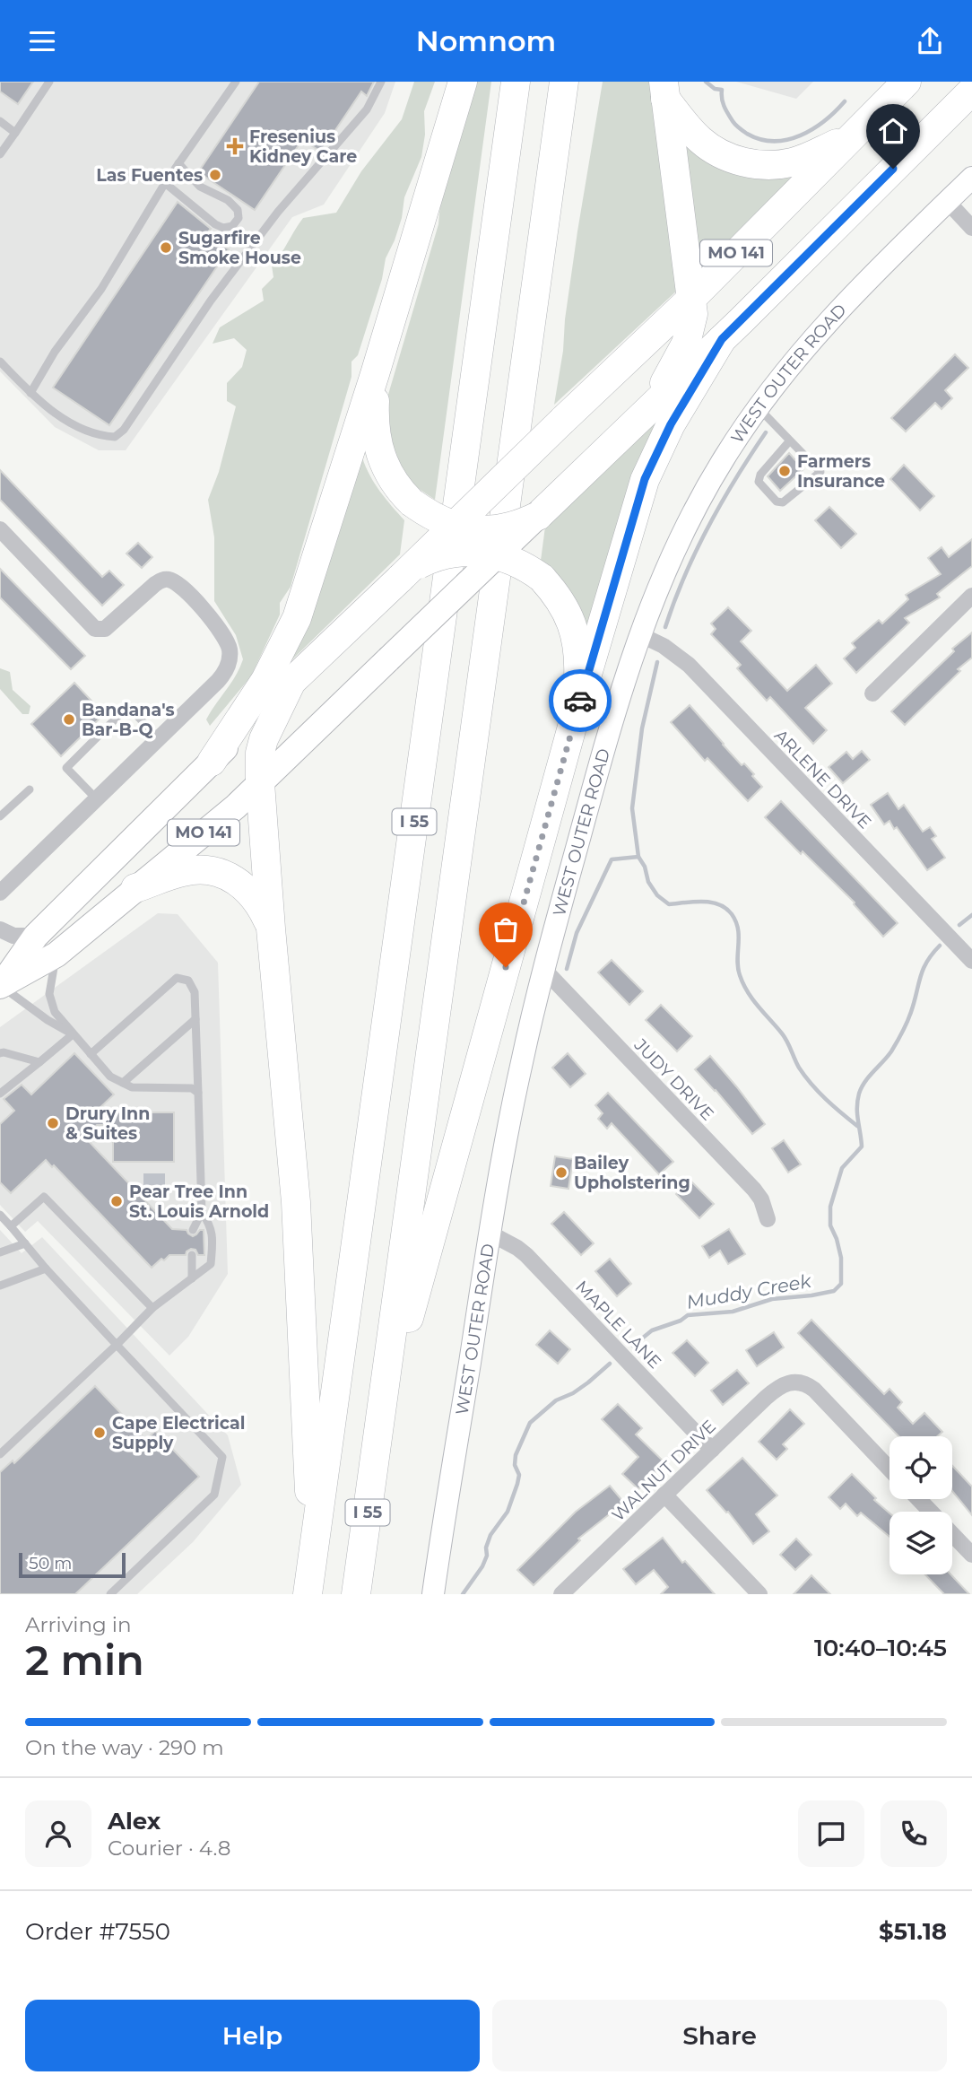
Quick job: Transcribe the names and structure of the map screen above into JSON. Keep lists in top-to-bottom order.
{
  "streets": {
    "highway": ["MO 141", "I 55"],
    "street": [
      "WEST OUTER ROAD",
      "ARLENE DRIVE",
      "JUDY DRIVE",
      "MAPLE LANE",
      "WALNUT DRIVE"
    ]
  },
  "crossings": [
    ["WEST OUTER ROAD", "ARLENE DRIVE"],
    ["WEST OUTER ROAD", "JUDY DRIVE"],
    ["WEST OUTER ROAD", "MAPLE LANE"],
    ["MAPLE LANE", "WALNUT DRIVE"]
  ],
  "water": ["Muddy Creek"],
  "places": {
    "health": ["Fresenius Kidney Care"],
    "other": [
      "Las Fuentes",
      "Sugarfire Smoke House",
      "Farmers Insurance",
      "Bandana's Bar-B-Q",
      "Drury Inn & Suites",
      "Bailey Upholstering",
      "Pear Tree Inn St. Louis Arnold",
      "Cape Electrical Supply"
    ]
  },
  "scale_bar": "50 m",
  "page": {
    "header": "Nomnom",
    "scale": "50 m",
    "heading": ["2 min", "Arriving in", "10:40–10:45"],
    "panel": [
      "Alex",
      "Courier · 4.8",
      "Order #7550",
      "$51.18"
    ],
    "bar": "On the way · 290 m",
    "buttons": ["Help", "Share"]
  }
}
